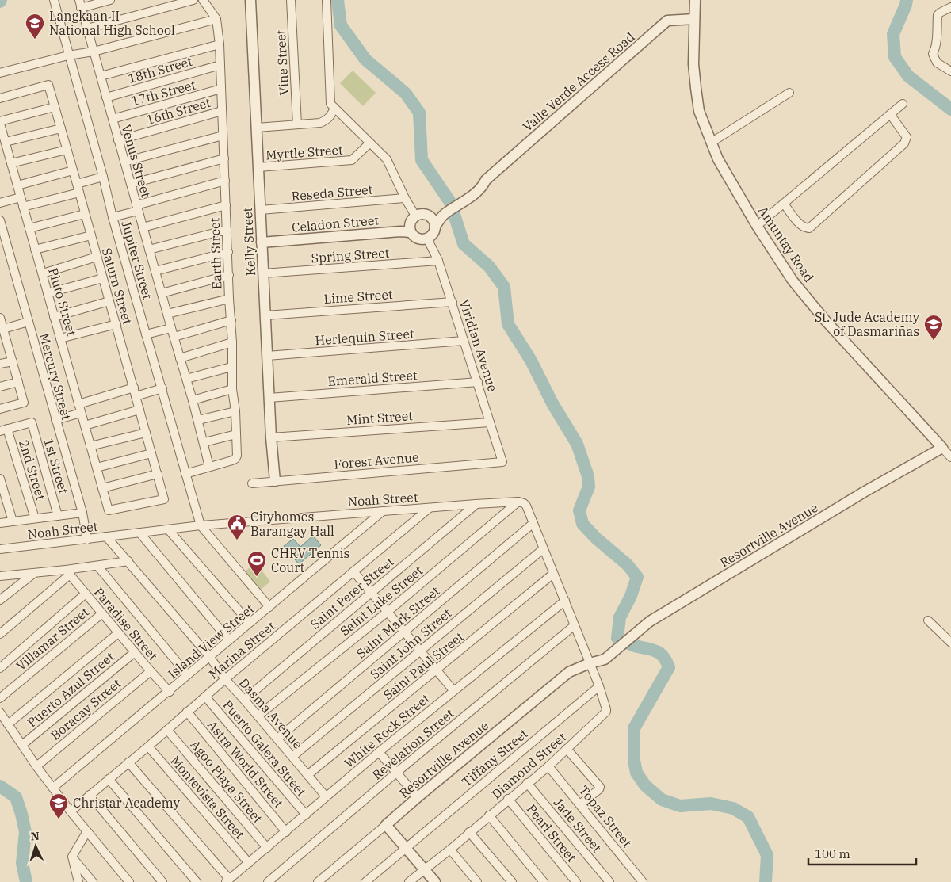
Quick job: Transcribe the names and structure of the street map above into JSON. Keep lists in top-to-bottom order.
{
  "streets": {
    "street": [
      "Vine Street",
      "18th Street",
      "Valle Verde Access Road",
      "17th Street",
      "16th Street",
      "Myrtle Street",
      "Venus Street",
      "Reseda Street",
      "Celadon Street",
      "Kelly Street",
      "Amuntay Road",
      "Earth Street",
      "Spring Street",
      "Jupiter Street",
      "Saturn Street",
      "Lime Street",
      "Pluto Street",
      "Herlequin Street",
      "Viridian Avenue",
      "Mercury Street",
      "Emerald Street",
      "Mint Street",
      "Forest Avenue",
      "1st Street",
      "2nd Street",
      "Noah Street",
      "Resortville Avenue",
      "Saint Peter Street",
      "Saint Luke Street",
      "Saint Mark Street",
      "Paradise Street",
      "Villamar Street",
      "Island View Street",
      "Saint John Street",
      "Marina Street",
      "Saint Paul Street",
      "Puerto Azul Street",
      "Boracay Street",
      "Dasma Avenue",
      "White Rock Street",
      "Revelation Street",
      "Puerto Galera Street",
      "Tiffany Street",
      "Astra World Street",
      "Diamond Street",
      "Agoo Playa Street",
      "Montevista Street",
      "Topaz Street",
      "Jade Street",
      "Pearl Street"
    ]
  },
  "crossings": [
    ["18th Street", "Venus Street"],
    ["18th Street", "Earth Street"],
    ["Valle Verde Access Road", "Celadon Street"],
    ["Valle Verde Access Road", "Amuntay Road"],
    ["Valle Verde Access Road", "Viridian Avenue"],
    ["17th Street", "Venus Street"],
    ["17th Street", "Earth Street"],
    ["16th Street", "Venus Street"],
    ["16th Street", "Earth Street"],
    ["Myrtle Street", "Kelly Street"],
    ["Venus Street", "Earth Street"],
    ["Reseda Street", "Kelly Street"],
    ["Celadon Street", "Kelly Street"],
    ["Celadon Street", "Viridian Avenue"],
    ["Kelly Street", "Spring Street"],
    ["Kelly Street", "Lime Street"],
    ["Kelly Street", "Herlequin Street"],
    ["Kelly Street", "Emerald Street"],
    ["Kelly Street", "Mint Street"],
    ["Kelly Street", "Forest Avenue"],
    ["Amuntay Road", "Resortville Avenue"],
    ["Earth Street", "Jupiter Street"],
    ["Spring Street", "Viridian Avenue"],
    ["Jupiter Street", "Noah Street"],
    ["Saturn Street", "Pluto Street"],
    ["Lime Street", "Viridian Avenue"],
    ["Herlequin Street", "Viridian Avenue"],
    ["Viridian Avenue", "Emerald Street"],
    ["Viridian Avenue", "Mint Street"],
    ["Viridian Avenue", "Forest Avenue"],
    ["Mercury Street", "Noah Street"],
    ["1st Street", "2nd Street"],
    ["Noah Street", "Saint Peter Street"],
    ["Noah Street", "Saint Luke Street"],
    ["Noah Street", "Island View Street"],
    ["Noah Street", "Marina Street"],
    ["Noah Street", "Dasma Avenue"],
    ["Resortville Avenue", "Diamond Street"],
    ["Saint Peter Street", "Dasma Avenue"],
    ["Saint Luke Street", "Dasma Avenue"],
    ["Saint Mark Street", "Dasma Avenue"],
    ["Paradise Street", "Villamar Street"],
    ["Paradise Street", "Island View Street"],
    ["Paradise Street", "Puerto Azul Street"],
    ["Paradise Street", "Boracay Street"],
    ["Island View Street", "Dasma Avenue"],
    ["Saint John Street", "Dasma Avenue"],
    ["Marina Street", "Dasma Avenue"],
    ["Marina Street", "Puerto Galera Street"],
    ["Marina Street", "Astra World Street"],
    ["Marina Street", "Agoo Playa Street"],
    ["Marina Street", "Montevista Street"],
    ["Saint Paul Street", "Dasma Avenue"],
    ["Dasma Avenue", "White Rock Street"],
    ["White Rock Street", "Puerto Galera Street"],
    ["White Rock Street", "Astra World Street"],
    ["White Rock Street", "Agoo Playa Street"],
    ["White Rock Street", "Montevista Street"],
    ["Tiffany Street", "Diamond Street"],
    ["Diamond Street", "Topaz Street"],
    ["Diamond Street", "Jade Street"],
    ["Diamond Street", "Pearl Street"]
  ],
  "places": {
    "school or university": ["Langkaan II National High School", "St. Jude Academy of Dasmariñas", "Christar Academy"],
    "public building": ["Cityhomes Barangay Hall"],
    "sports": ["CHRV Tennis Court"]
  },
  "scale_bar": "100 m",
  "north": "top"
}
